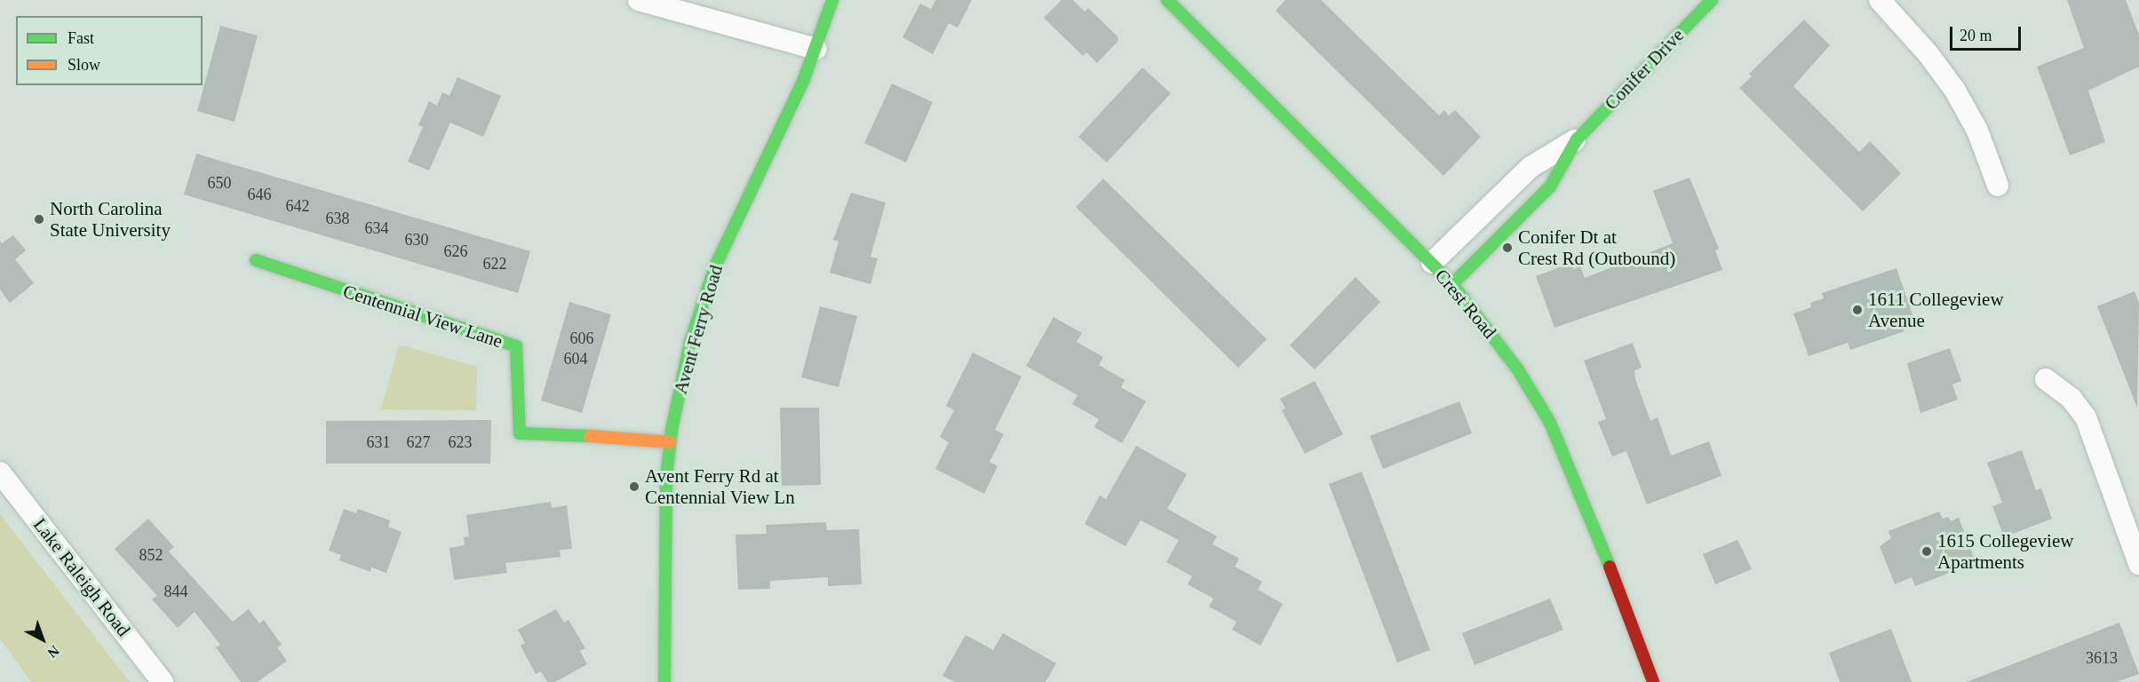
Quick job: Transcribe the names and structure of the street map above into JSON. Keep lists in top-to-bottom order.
{
  "streets": {
    "street": [
      "Conifer Drive",
      "Crest Road",
      "Centennial View Lane",
      "Avent Ferry Road",
      "Lake Raleigh Road"
    ]
  },
  "crossings": [
    ["Conifer Drive", "Crest Road"],
    ["Centennial View Lane", "Avent Ferry Road"]
  ],
  "places": [
    "North Carolina State University",
    "Conifer Dt at Crest Rd (Outbound)",
    "1611 Collegeview Avenue",
    "Avent Ferry Rd at Centennial View Ln",
    "1615 Collegeview Apartments"
  ],
  "house_numbers": [
    "650",
    "646",
    "642",
    "638",
    "634",
    "630",
    "626",
    "622",
    "606",
    "604",
    "631",
    "627",
    "623",
    "852",
    "844",
    "3613"
  ],
  "legend": ["Fast", "Slow"],
  "scale_bar": "20 m",
  "north": "bottom right"
}
